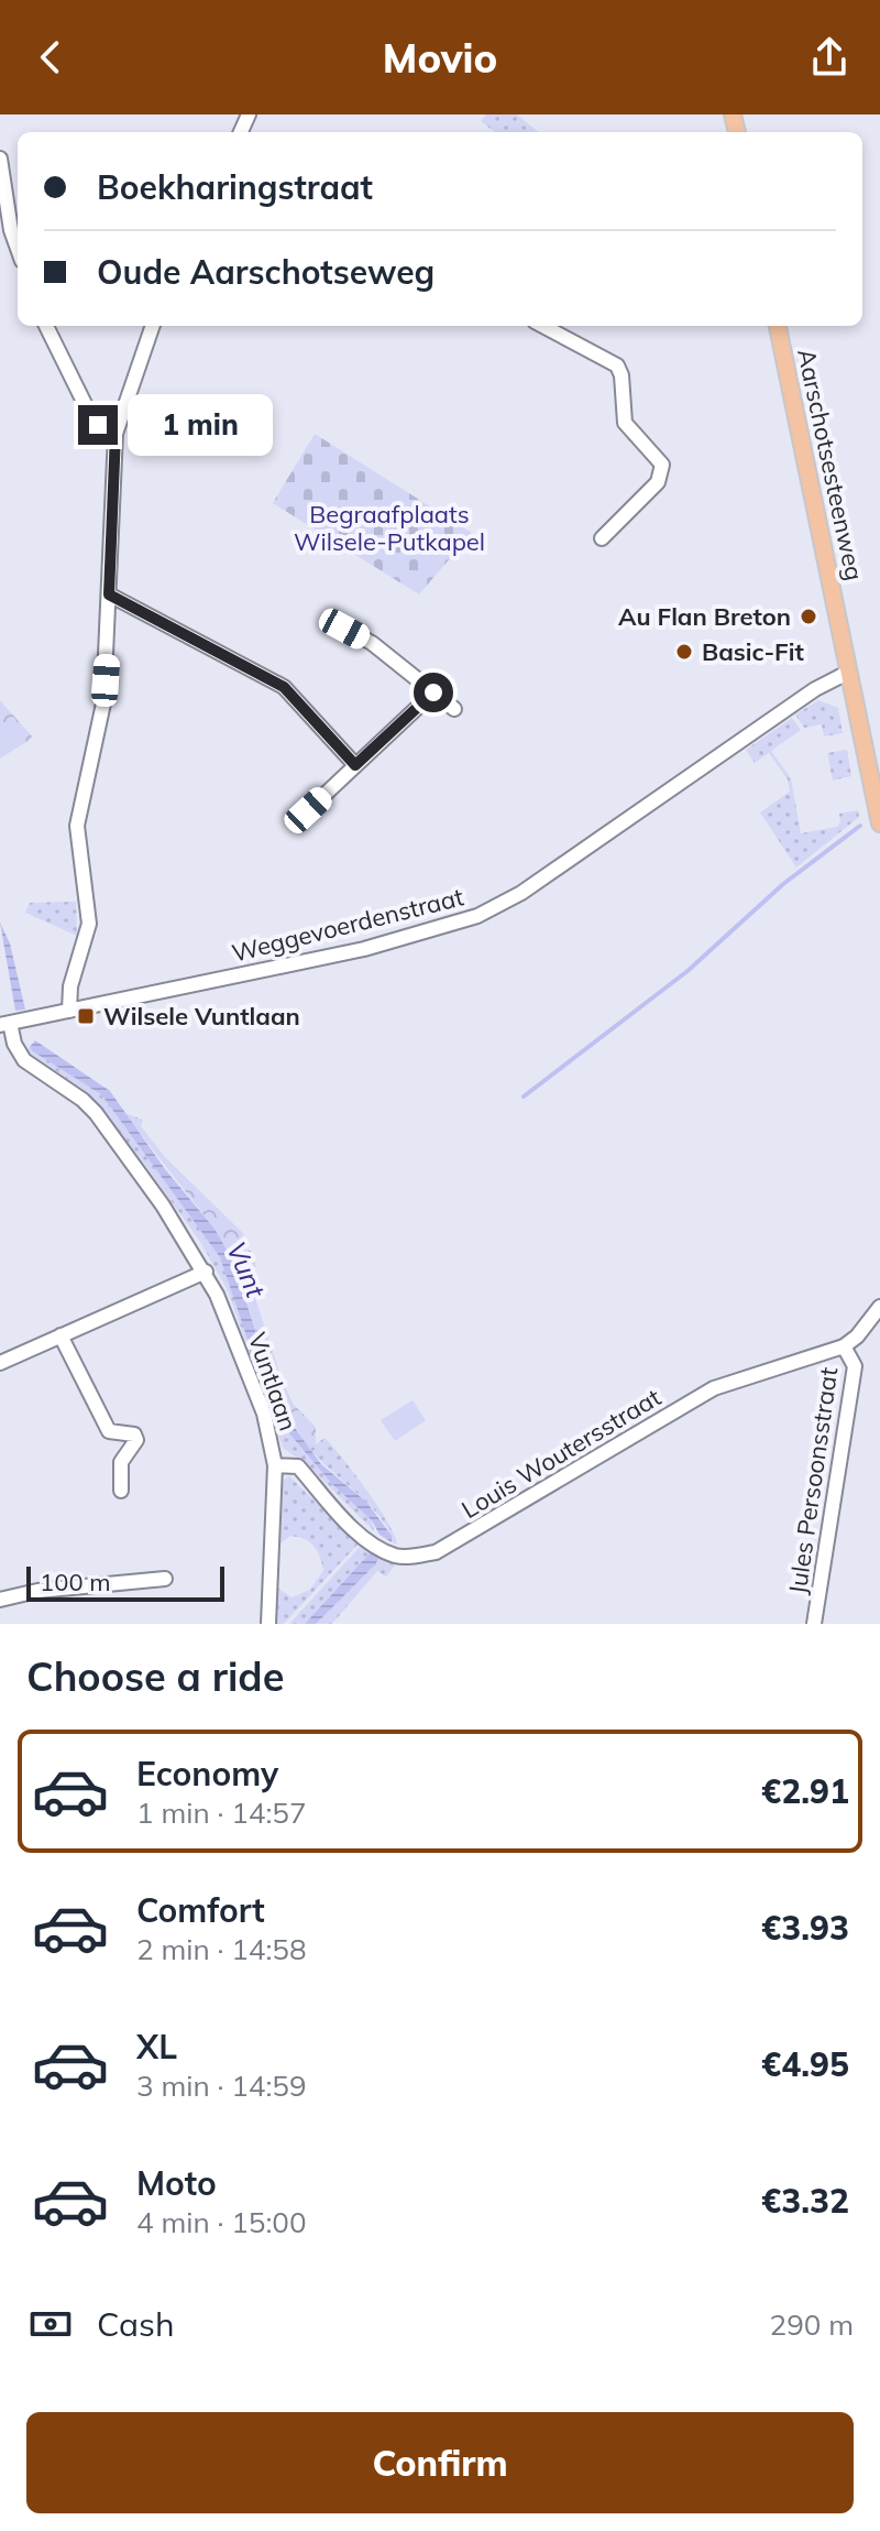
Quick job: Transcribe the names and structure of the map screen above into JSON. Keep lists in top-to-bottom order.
{
  "streets": {
    "main road": ["Aarschotsesteenweg"],
    "street": [
      "Weggevoerdenstraat",
      "Vuntlaan",
      "Louis Woutersstraat",
      "Jules Persoonsstraat"
    ]
  },
  "crossings": [
    ["Aarschotsesteenweg", "Weggevoerdenstraat"],
    ["Weggevoerdenstraat", "Vuntlaan"],
    ["Vuntlaan", "Louis Woutersstraat"],
    ["Louis Woutersstraat", "Jules Persoonsstraat"]
  ],
  "water": ["Vunt"],
  "parks": ["Begraafplaats Wilsele-Putkapel"],
  "places": {
    "other": ["Au Flan Breton", "Basic-Fit"],
    "transit": ["Wilsele Vuntlaan"]
  },
  "scale_bar": "100 m",
  "page": {
    "header": "Movio",
    "banner": ["Boekharingstraat", "Oude Aarschotseweg"],
    "bubble": "1 min",
    "scale": "100 m",
    "heading": "Choose a ride",
    "list": [
      {
        "name": "Economy",
        "note": "1 min · 14:57",
        "value": "€2.91"
      },
      {
        "name": "Comfort",
        "note": "2 min · 14:58",
        "value": "€3.93"
      },
      {
        "name": "XL",
        "note": "3 min · 14:59",
        "value": "€4.95"
      },
      {
        "name": "Moto",
        "note": "4 min · 15:00",
        "value": "€3.32"
      }
    ],
    "pay": ["Cash", "290 m"],
    "buttons": "Confirm"
  }
}
